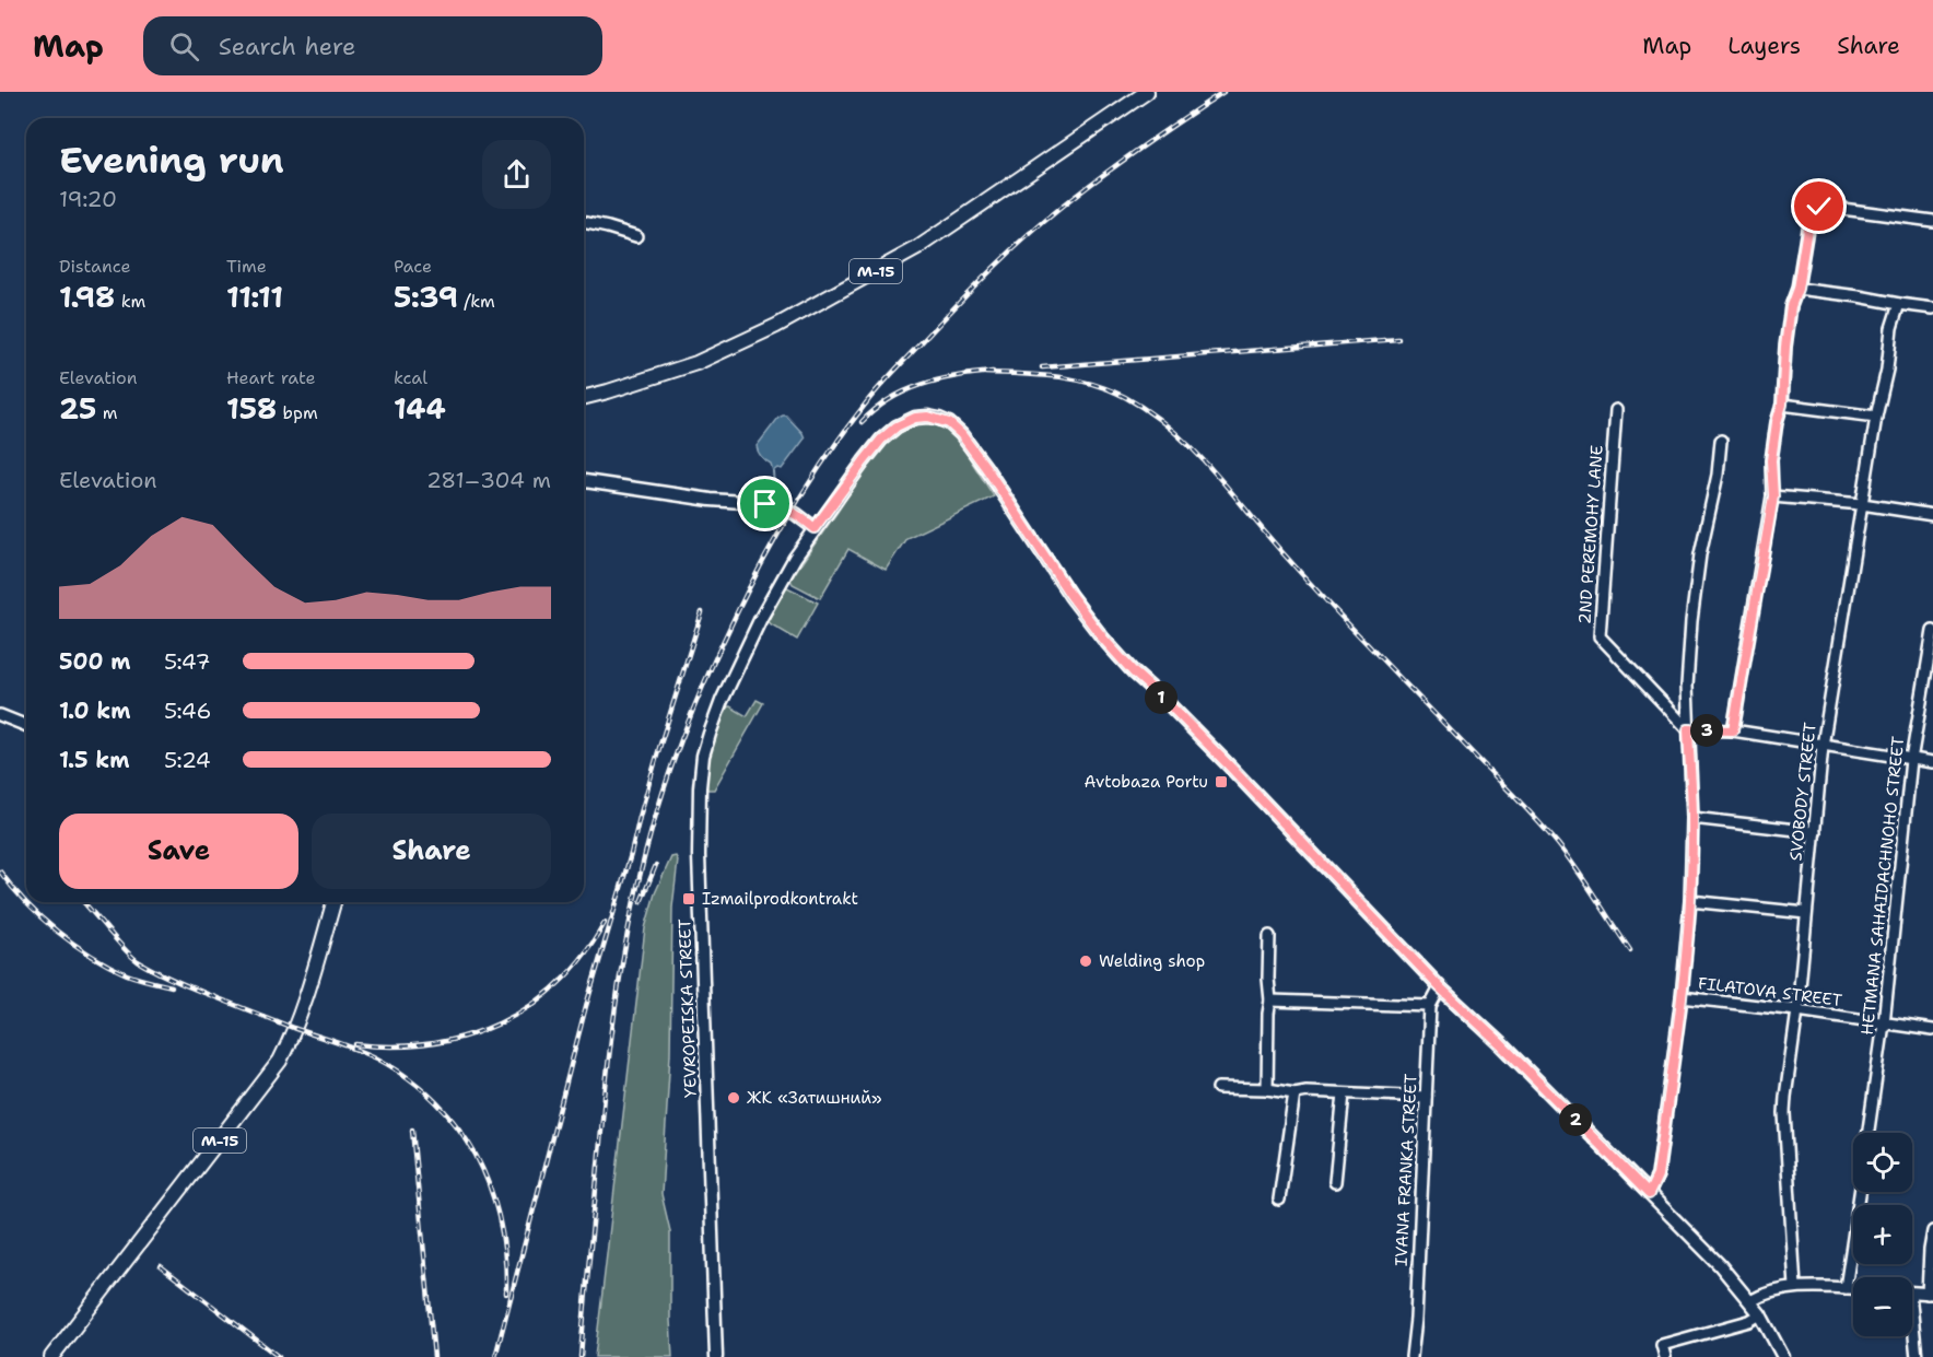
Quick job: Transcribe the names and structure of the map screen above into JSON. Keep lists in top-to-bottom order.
{
  "streets": {
    "highway": ["М-15"],
    "main road": ["YEVROPEISKA STREET"],
    "street": [
      "2ND PEREMOHY LANE",
      "SVOBODY STREET",
      "HETMANA SAHAIDACHNOHO STREET",
      "FILATOVA STREET",
      "IVANA FRANKA STREET"
    ]
  },
  "crossings": [
    ["SVOBODY STREET", "FILATOVA STREET"],
    ["HETMANA SAHAIDACHNOHO STREET", "FILATOVA STREET"],
    ["YEVROPEISKA STREET", "IVANA FRANKA STREET"]
  ],
  "places": {
    "transit": ["Avtobaza Portu", "Izmailprodkontrakt"],
    "other": ["Welding shop", "ЖК «Затишний»"]
  },
  "page": {
    "header": "Map",
    "search": "Search here",
    "nav": ["Map", "Layers", "Share"],
    "heading": ["Evening run", "19:20"],
    "stats": [
      ["Distance", "1.98 km"],
      ["Time", "11:11"],
      ["Pace", "5:39 /km"],
      ["Elevation", "25 m"],
      ["Heart rate", "158 bpm"],
      ["kcal", "144"]
    ],
    "chart": ["Elevation", "281–304 m"],
    "list": [
      {
        "name": "500 m",
        "note": "5:47"
      },
      {
        "name": "1.0 km",
        "note": "5:46"
      },
      {
        "name": "1.5 km",
        "note": "5:24"
      }
    ],
    "pins": ["1", "3", "2"],
    "buttons": ["Save", "Share"],
    "map_buttons": ["+", "−"]
  }
}
